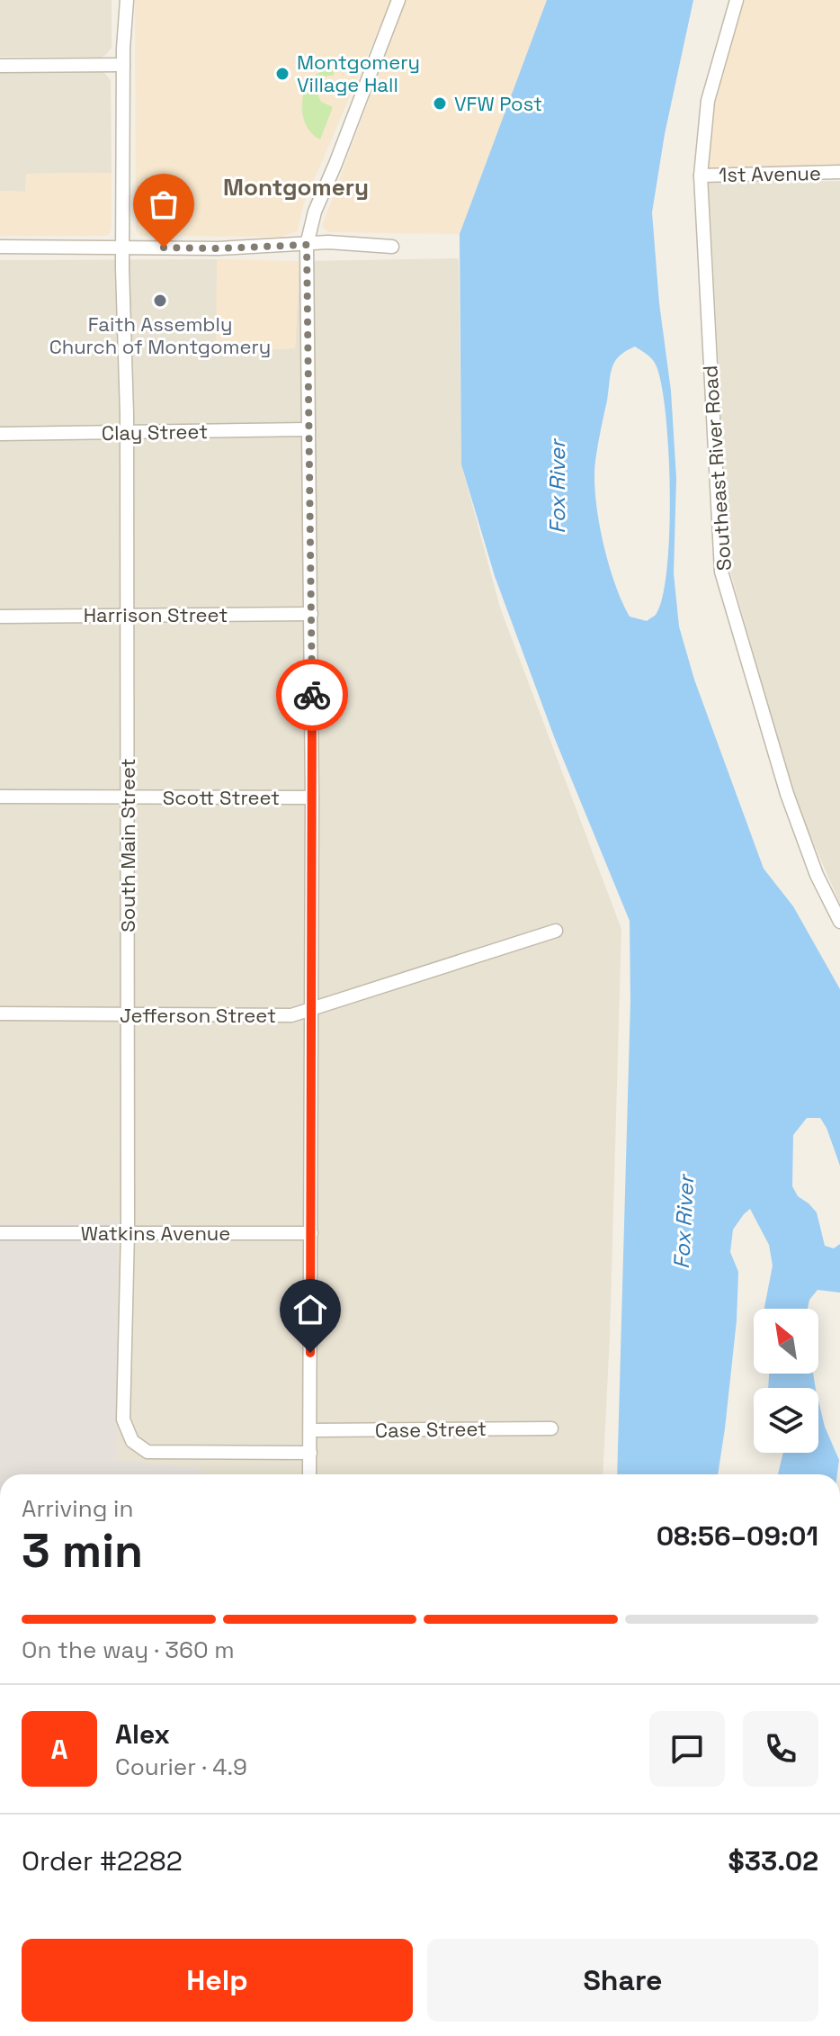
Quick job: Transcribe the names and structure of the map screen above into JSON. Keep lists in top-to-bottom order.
{
  "streets": {
    "street": [
      "1st Avenue",
      "Clay Street",
      "Southeast River Road",
      "Harrison Street",
      "Scott Street",
      "South Main Street",
      "Jefferson Street",
      "Watkins Avenue",
      "Case Street"
    ]
  },
  "crossings": [
    ["1st Avenue", "Southeast River Road"],
    ["Clay Street", "South Main Street"],
    ["Harrison Street", "South Main Street"],
    ["Scott Street", "South Main Street"],
    ["South Main Street", "Jefferson Street"],
    ["South Main Street", "Watkins Avenue"]
  ],
  "districts": ["Montgomery"],
  "water": ["Fox River"],
  "places": ["Montgomery Village Hall", "VFW Post", "Faith Assembly Church of Montgomery"],
  "north": "top left",
  "page": {
    "heading": ["3 min", "Arriving in", "08:56–09:01"],
    "panel": [
      "Alex",
      "Courier · 4.9",
      "Order #2282",
      "$33.02"
    ],
    "bar": "On the way · 360 m",
    "round": "A",
    "buttons": ["Help", "Share"]
  }
}
